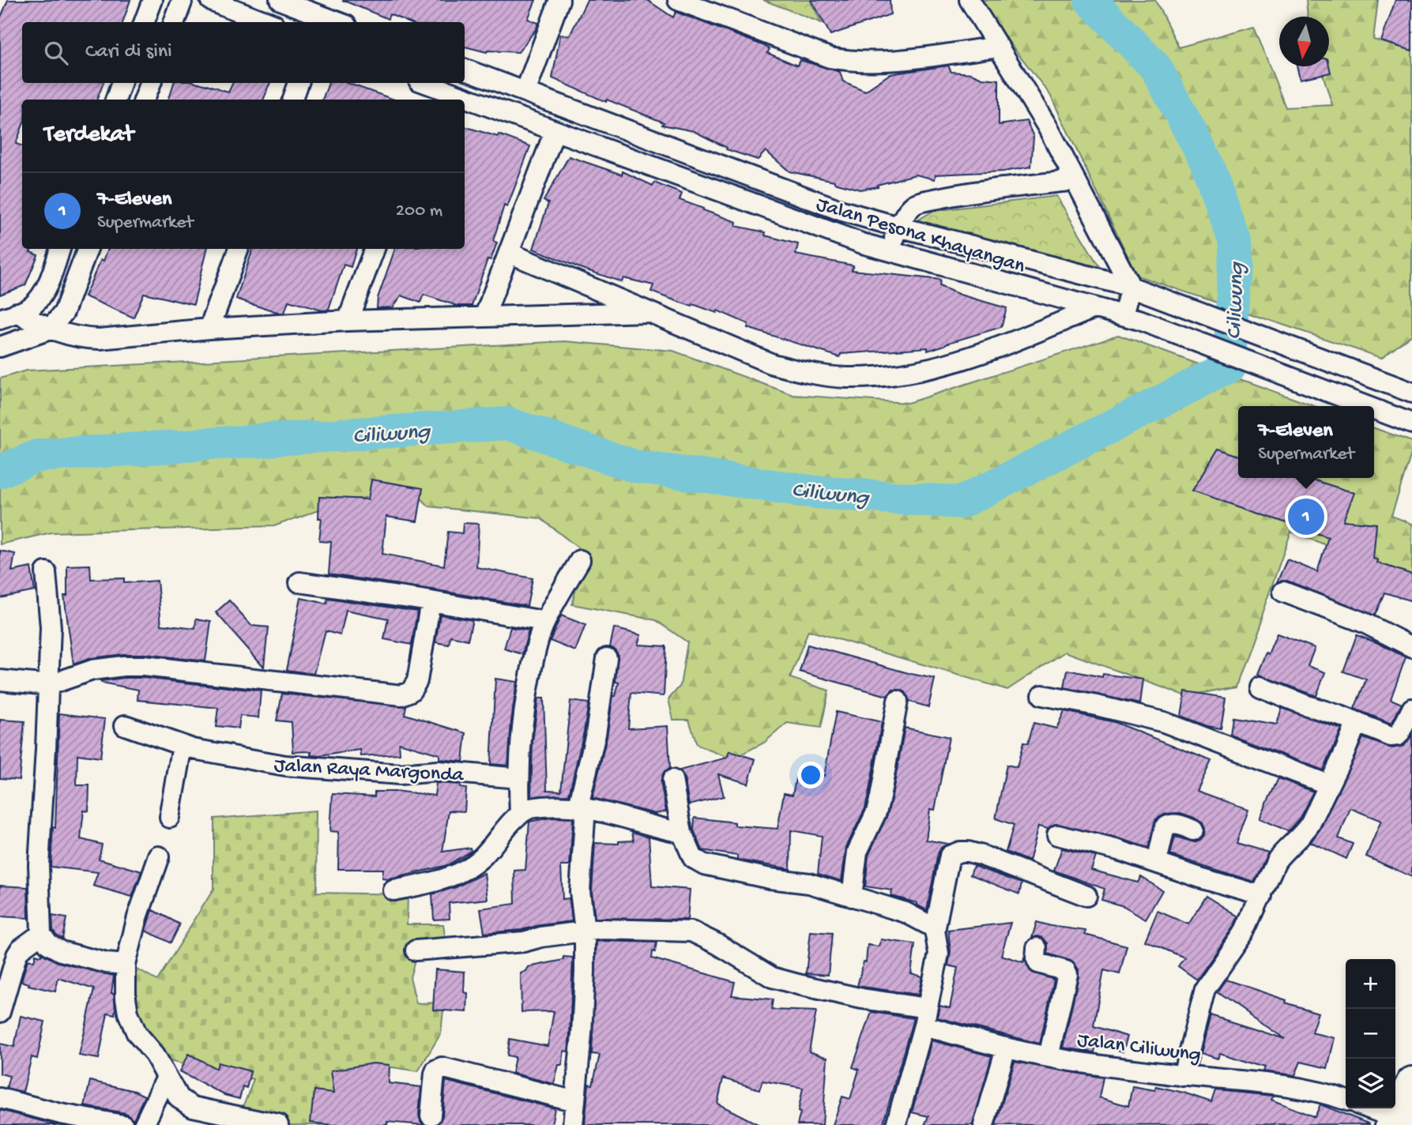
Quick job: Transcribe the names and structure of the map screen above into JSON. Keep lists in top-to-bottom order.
{
  "streets": {
    "street": ["Jalan Pesona Khayangan", "Jalan Raya Margonda", "Jalan Ciliwung"]
  },
  "water": ["Ciliwung"],
  "north": "bottom",
  "page": {
    "search": "Cari di sini",
    "heading": "Terdekat",
    "list": [
      {
        "mark": "1",
        "name": "7-Eleven",
        "note": "Supermarket",
        "value": "200 m"
      }
    ],
    "popup": ["7-Eleven", "Supermarket"],
    "pins": "1",
    "map_buttons": ["+", "−"]
  }
}
